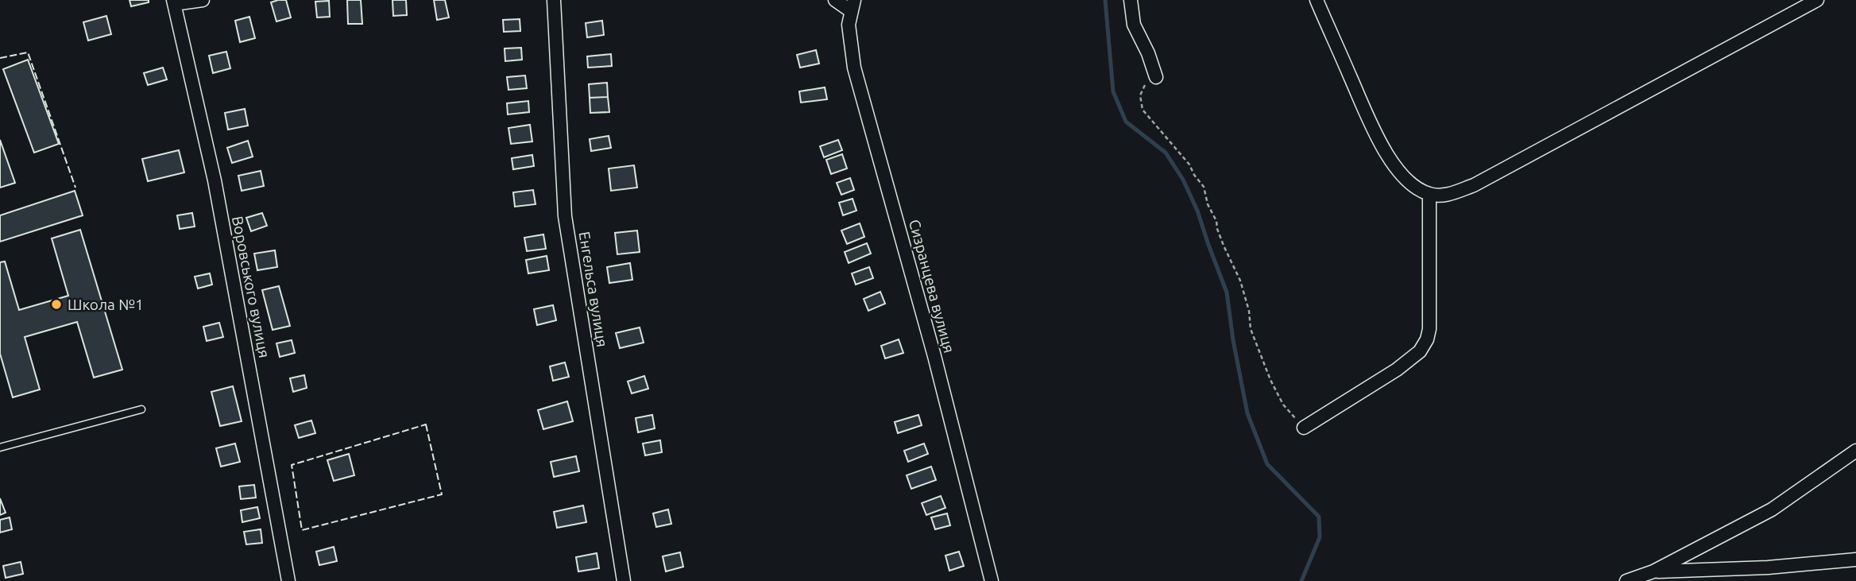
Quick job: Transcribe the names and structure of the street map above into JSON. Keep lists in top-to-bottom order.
{
  "streets": {
    "street": ["Сизранцева вулиця", "Воровського вулиця", "Енгельса вулиця"]
  },
  "places": ["Школа №1"]
}
